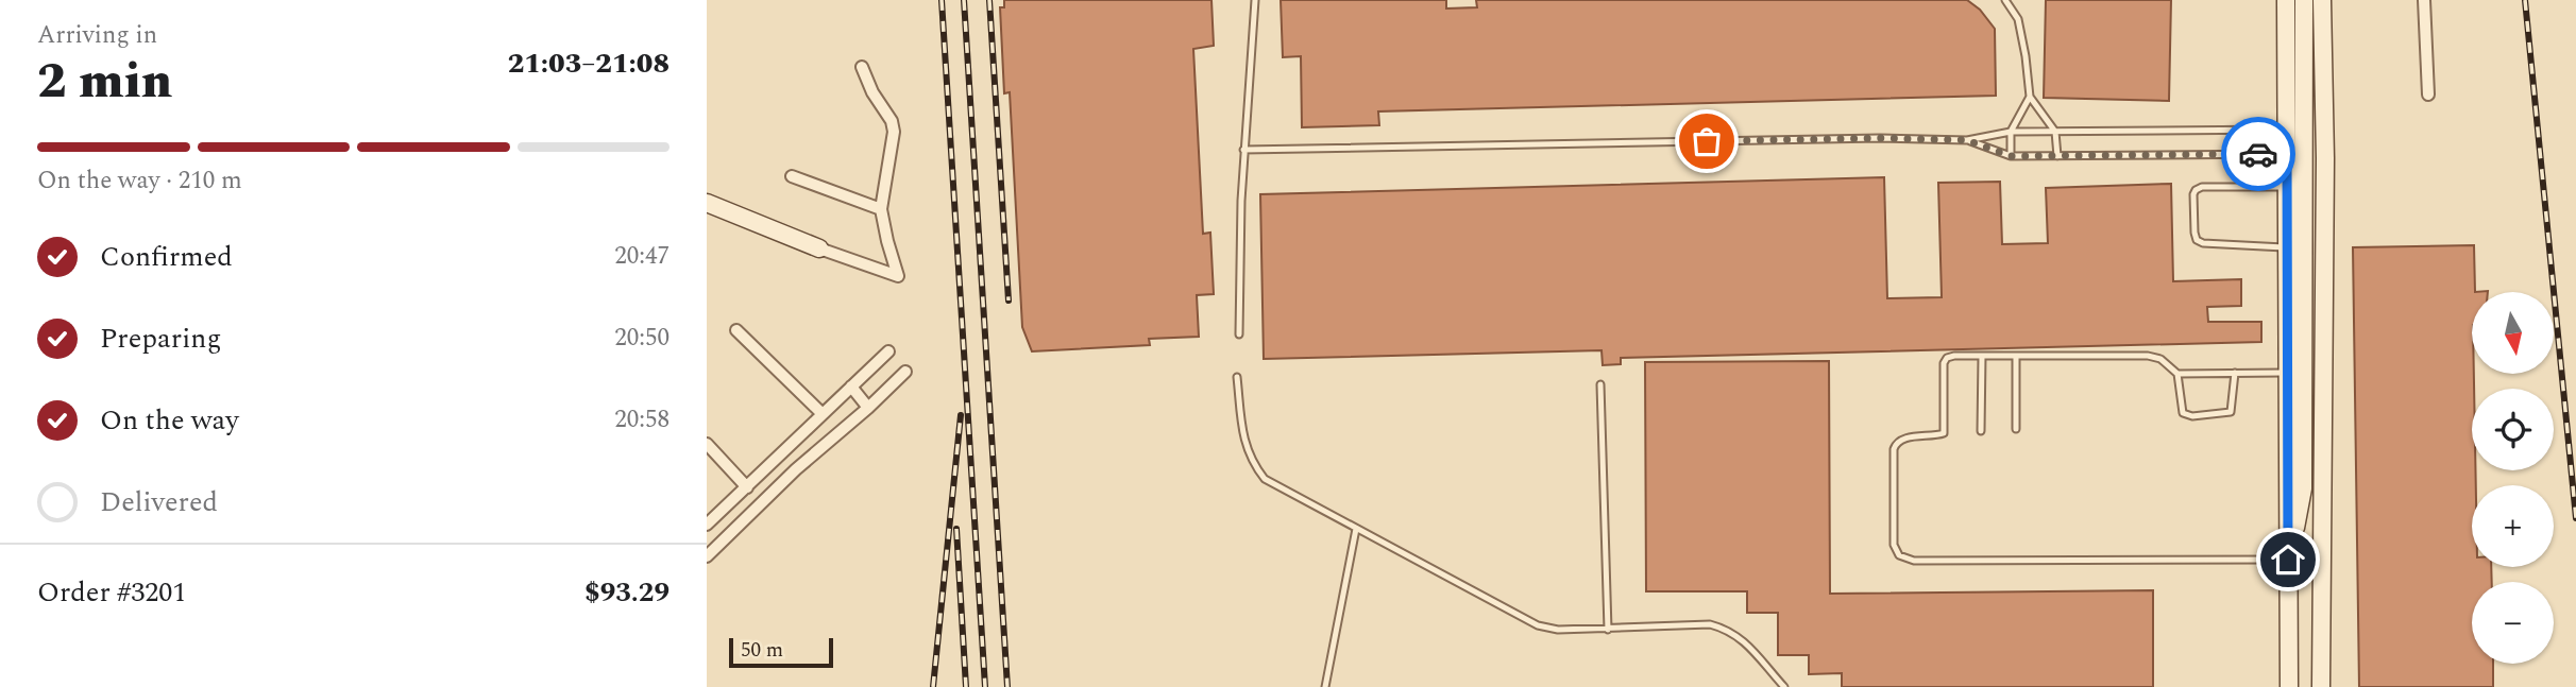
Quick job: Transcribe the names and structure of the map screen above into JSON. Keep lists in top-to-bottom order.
{
  "scale_bar": "50 m",
  "north": "bottom",
  "page": {
    "heading": ["2 min", "Arriving in", "21:03–21:08"],
    "panel": ["Order #3201", "$93.29"],
    "bar": "On the way · 210 m",
    "list": [
      ["Confirmed", "20:47"],
      ["Preparing", "20:50"],
      ["On the way", "20:58"],
      "Delivered"
    ],
    "map_buttons": ["+", "−"],
    "scale": "50 m"
  }
}
